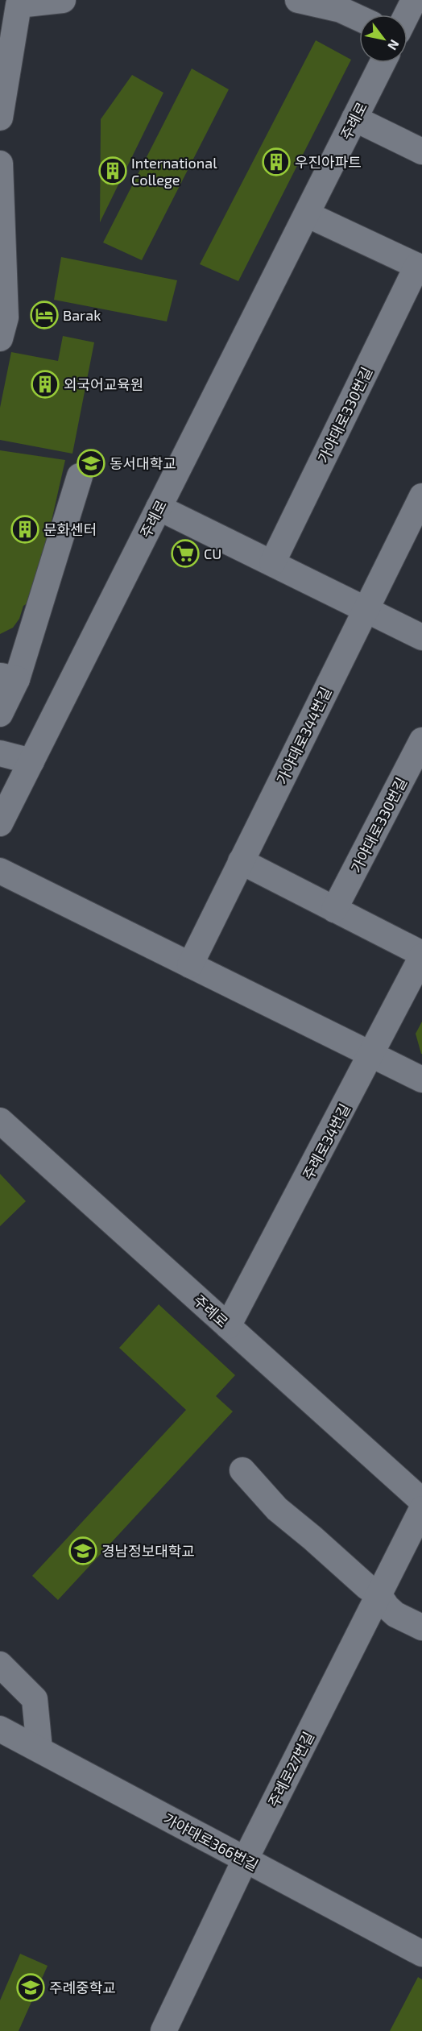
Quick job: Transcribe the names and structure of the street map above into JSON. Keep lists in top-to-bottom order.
{
  "streets": {
    "street": [
      "주례로",
      "가야대로330번길",
      "가야대로344번길",
      "주례로34번길",
      "주례로27번길",
      "가야대로366번길"
    ]
  },
  "crossings": [
    ["주례로", "주례로34번길"],
    ["주례로27번길", "가야대로366번길"]
  ],
  "places": {
    "building": [
      "우진아파트",
      "International College",
      "외국어교육원",
      "문화센터"
    ],
    "hotel": ["Barak"],
    "school or university": ["동서대학교", "경남정보대학교", "주례중학교"],
    "supermarket": ["CU"]
  },
  "north": "bottom right"
}
